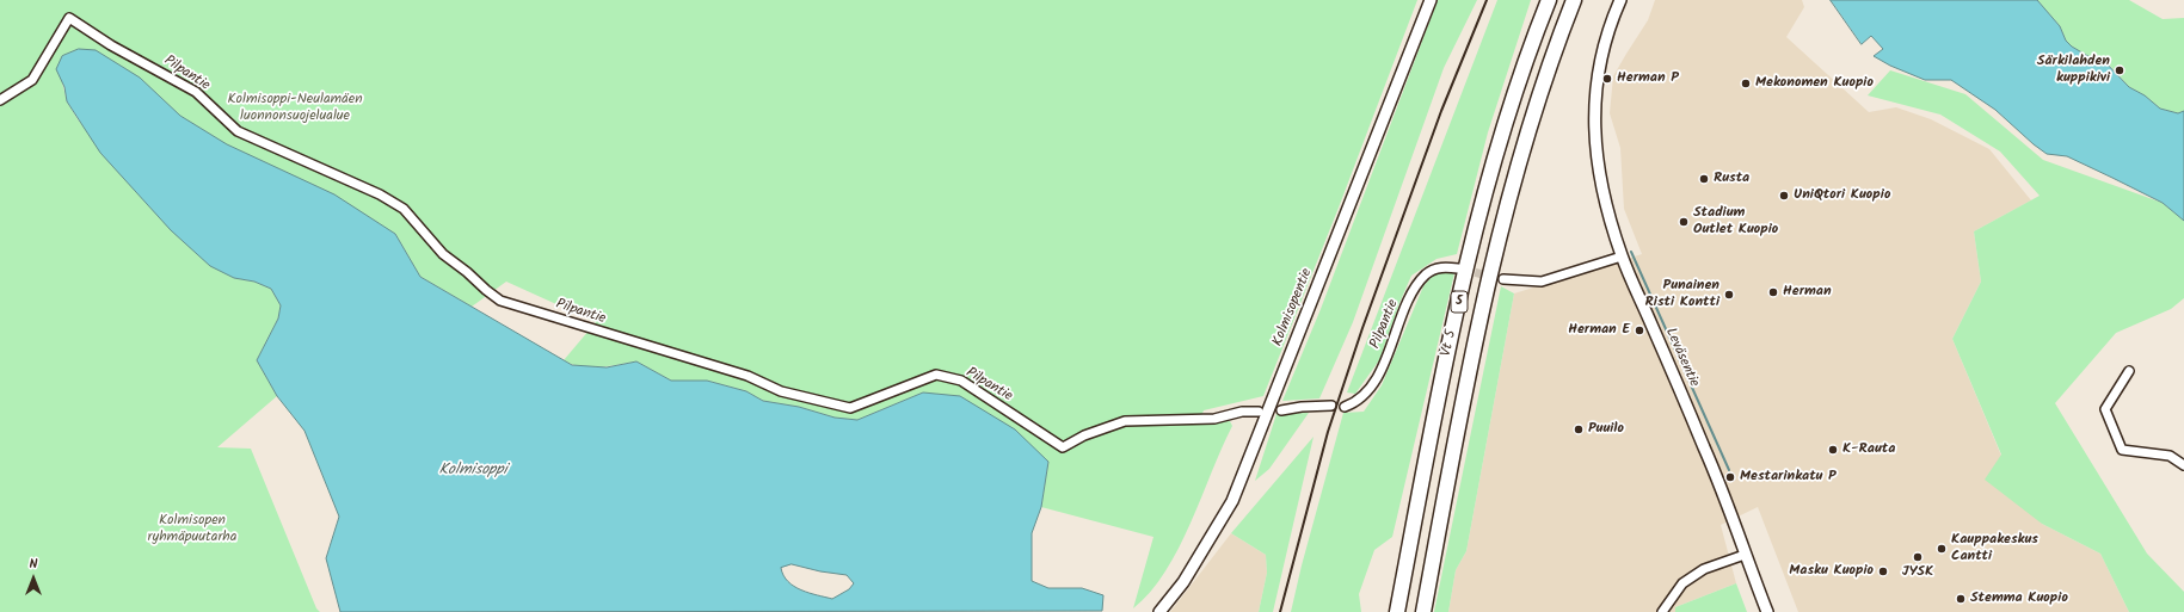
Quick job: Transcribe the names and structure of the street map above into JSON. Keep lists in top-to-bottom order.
{
  "streets": {
    "highway": ["5", "Vt 5"],
    "main road": ["Kolmisopentie", "Leväsentie"],
    "street": ["Pilpantie"]
  },
  "water": ["Kolmisoppi"],
  "parks": ["Kolmisoppi-Neulamäen luonnonsuojelualue", "Kolmisopen ryhmäpuutarha"],
  "places": [
    "Särkilahden kuppikivi",
    "Herman P",
    "Mekonomen Kuopio",
    "Rusta",
    "UniQtori Kuopio",
    "Stadium Outlet Kuopio",
    "Herman",
    "Punainen Risti Kontti",
    "Herman E",
    "Puuilo",
    "K-Rauta",
    "Mestarinkatu P",
    "Kauppakeskus Cantti",
    "JYSK",
    "Masku Kuopio",
    "Stemma Kuopio"
  ],
  "north": "top"
}
